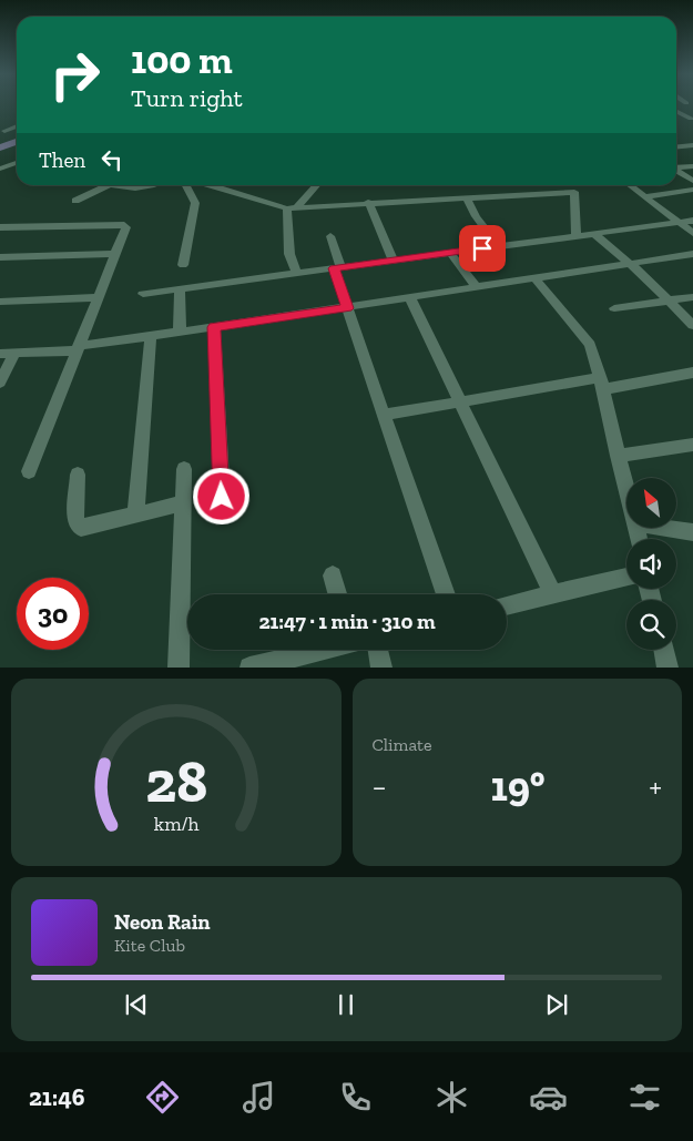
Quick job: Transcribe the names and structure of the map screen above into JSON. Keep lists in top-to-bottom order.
{
  "north": "top left",
  "page": {
    "turn": ["100 m", "Turn right"],
    "then": "Then",
    "limit": "30",
    "trip": "21:47 · 1 min · 310 m",
    "tile": "Climate",
    "heat": ["−", "19°", "+"],
    "song": ["Neon Rain", "Kite Club"],
    "tabs": "21:46",
    "gauge": ["28", "km/h"]
  }
}
